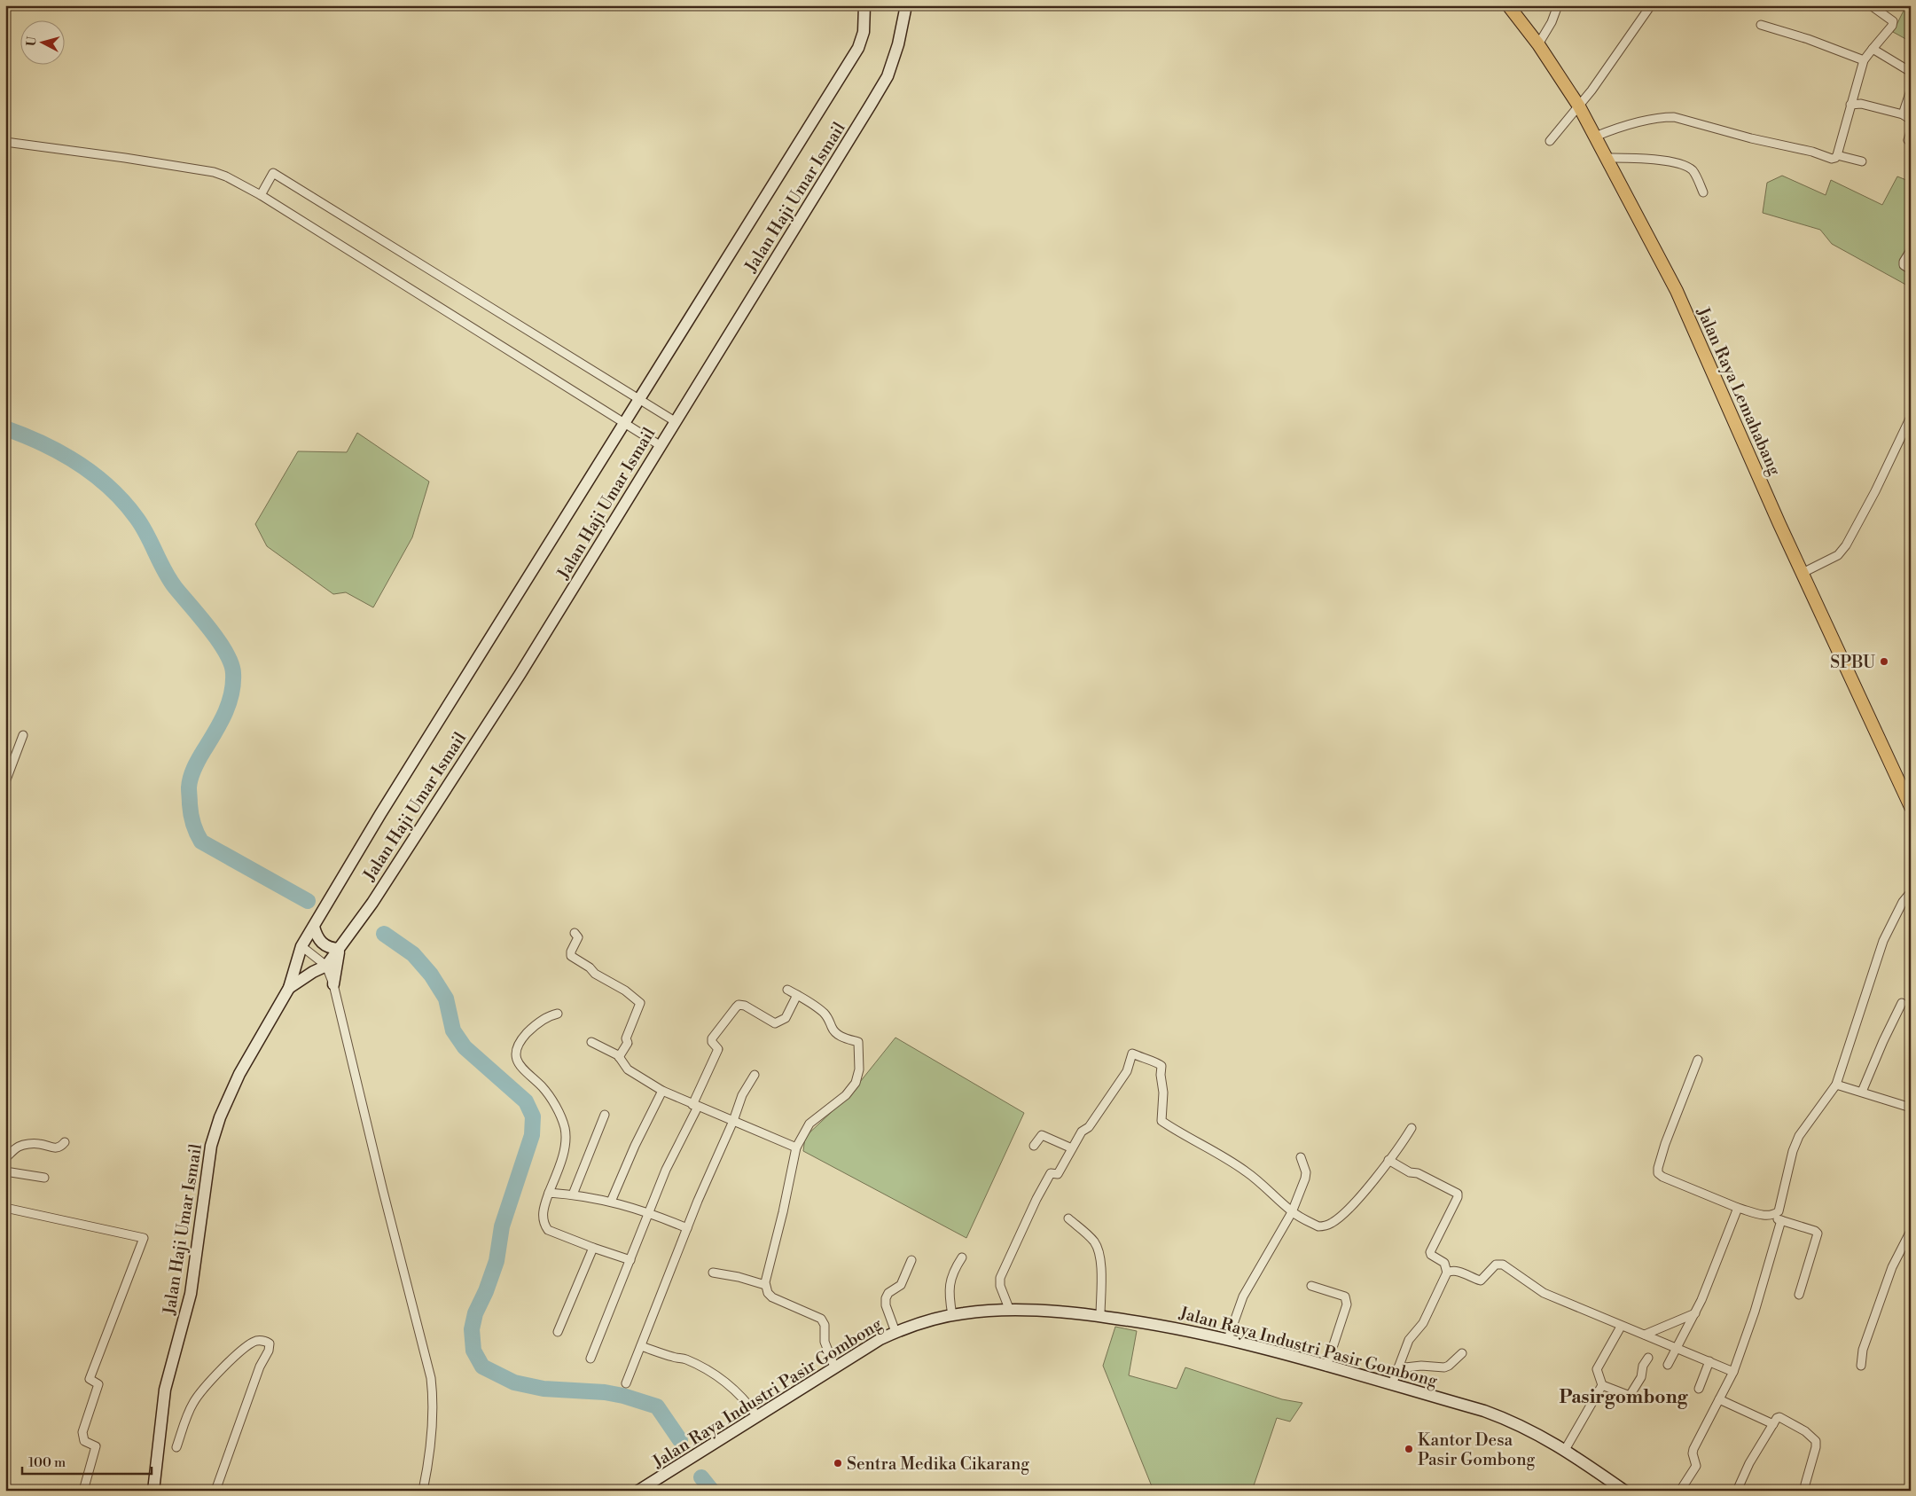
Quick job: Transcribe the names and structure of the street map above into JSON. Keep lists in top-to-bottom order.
{
  "streets": {
    "main road": ["Jalan Haji Umar Ismail", "Jalan Raya Lemahabang", "Jalan Raya Industri Pasir Gombong"]
  },
  "districts": ["Pasirgombong"],
  "places": ["SPBU", "Kantor Desa Pasir Gombong", "Sentra Medika Cikarang"],
  "scale_bar": "100 m",
  "north": "left"
}
